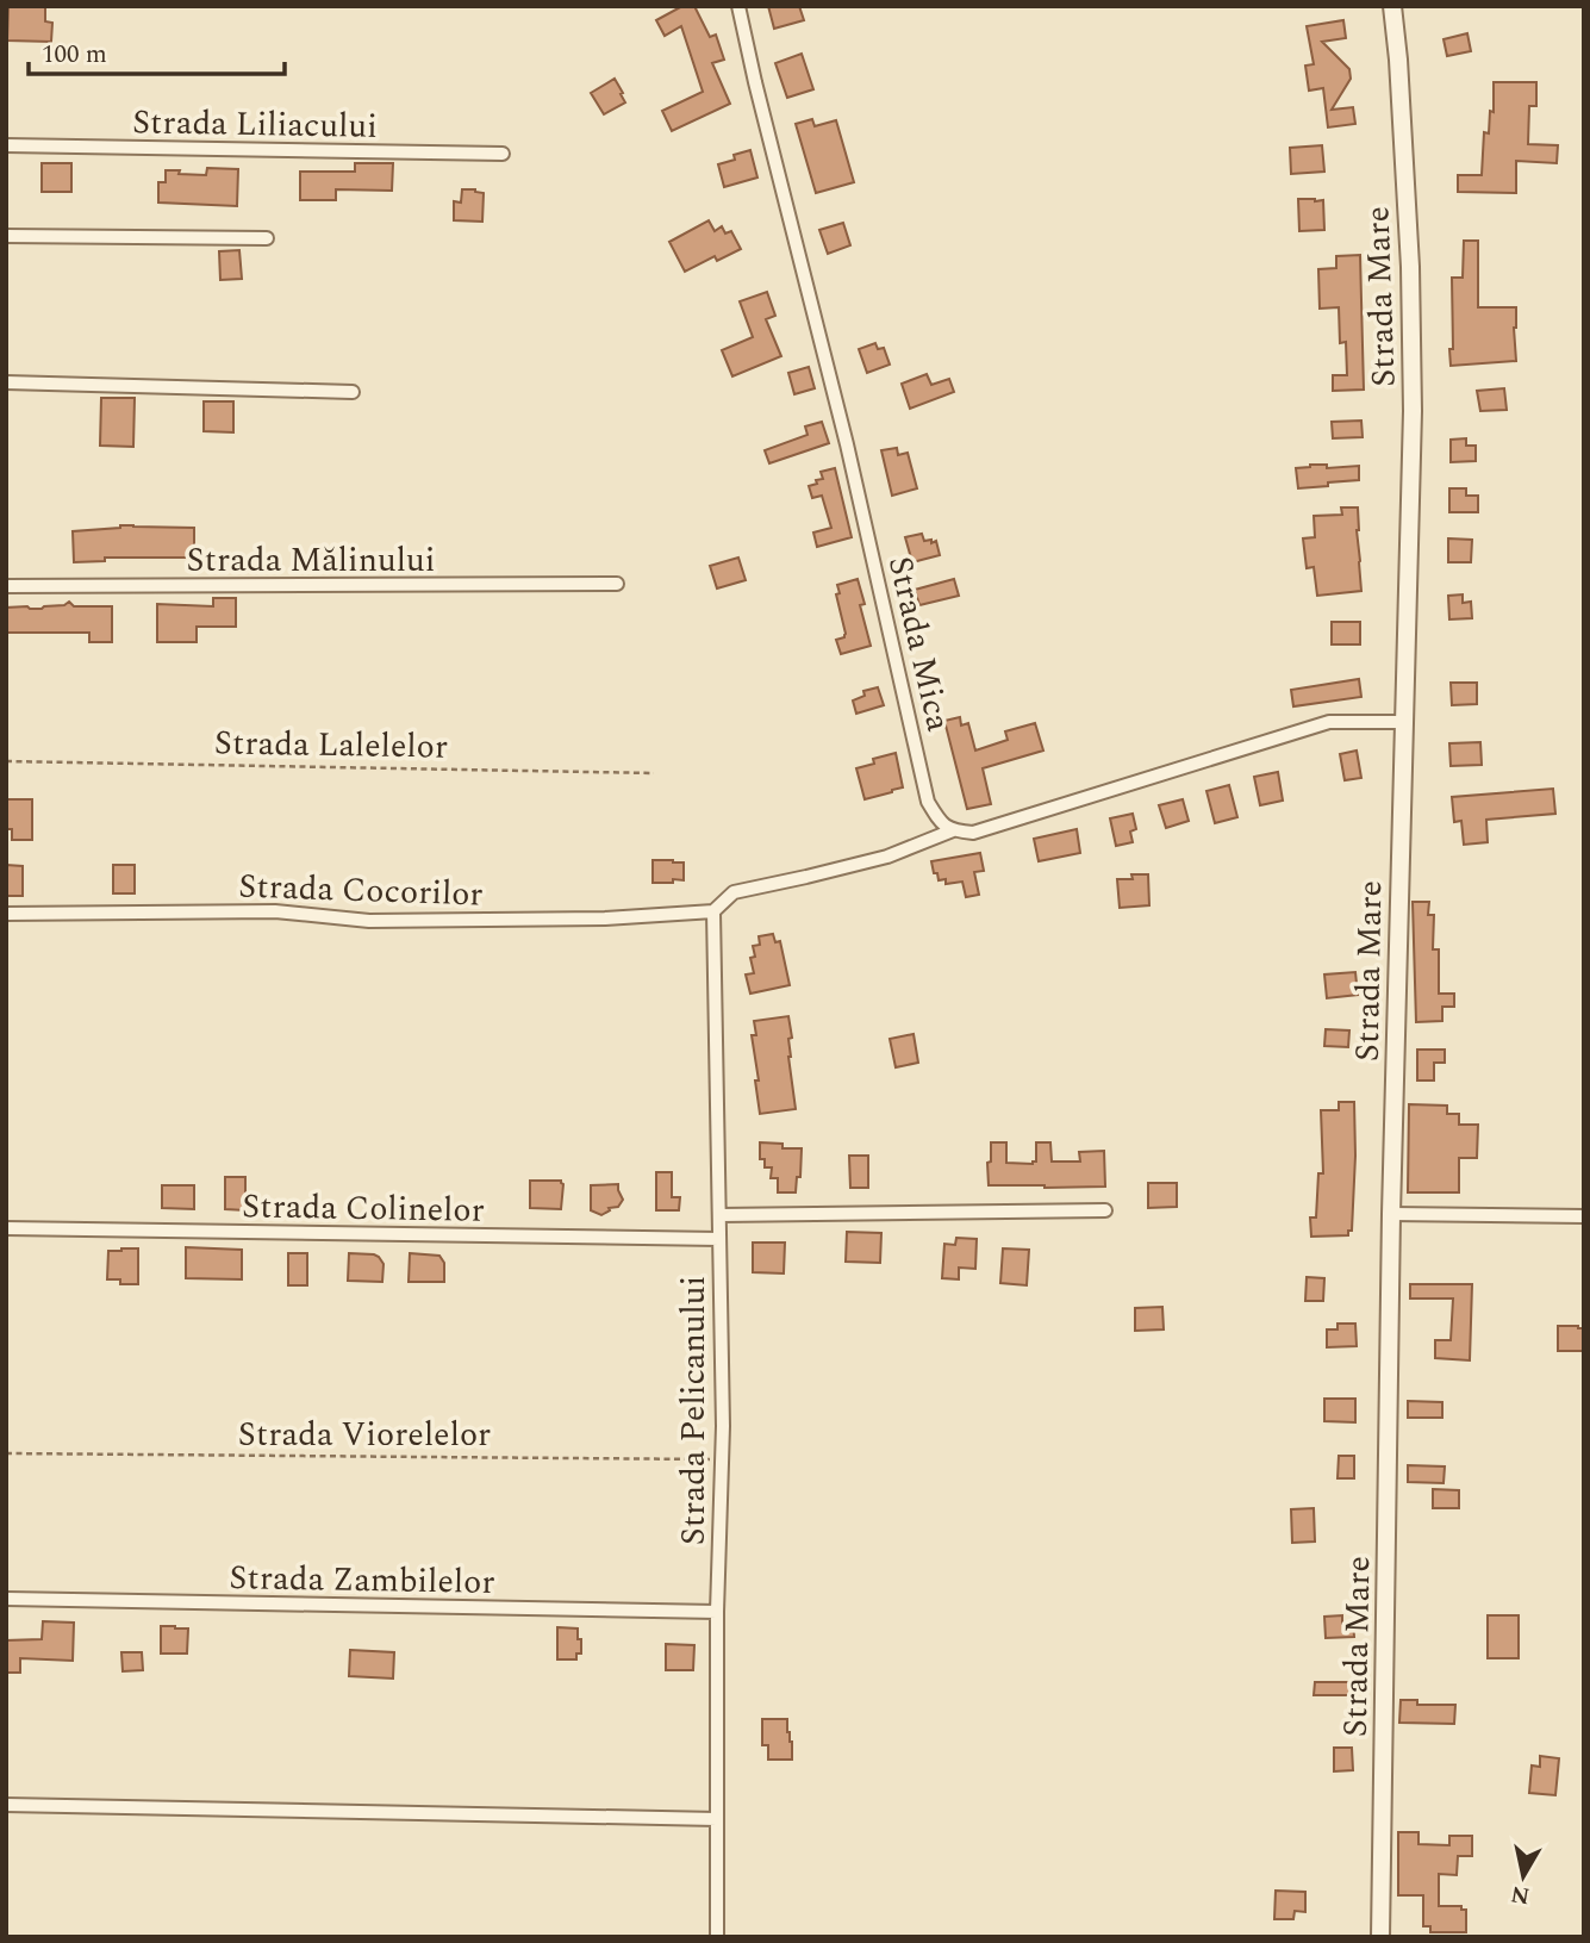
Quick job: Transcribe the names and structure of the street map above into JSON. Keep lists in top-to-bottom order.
{
  "streets": {
    "street": [
      "Strada Liliacului",
      "Strada Mare",
      "Strada Mălinului",
      "Strada Mica",
      "Strada Cocorilor",
      "Strada Colinelor",
      "Strada Pelicanului",
      "Strada Zambilelor"
    ],
    "path": ["Strada Lalelelor", "Strada Viorelelor"]
  },
  "crossings": [
    ["Strada Cocorilor", "Strada Pelicanului"],
    ["Strada Colinelor", "Strada Pelicanului"],
    ["Strada Pelicanului", "Strada Viorelelor"],
    ["Strada Pelicanului", "Strada Zambilelor"]
  ],
  "scale_bar": "100 m",
  "north": "bottom"
}
